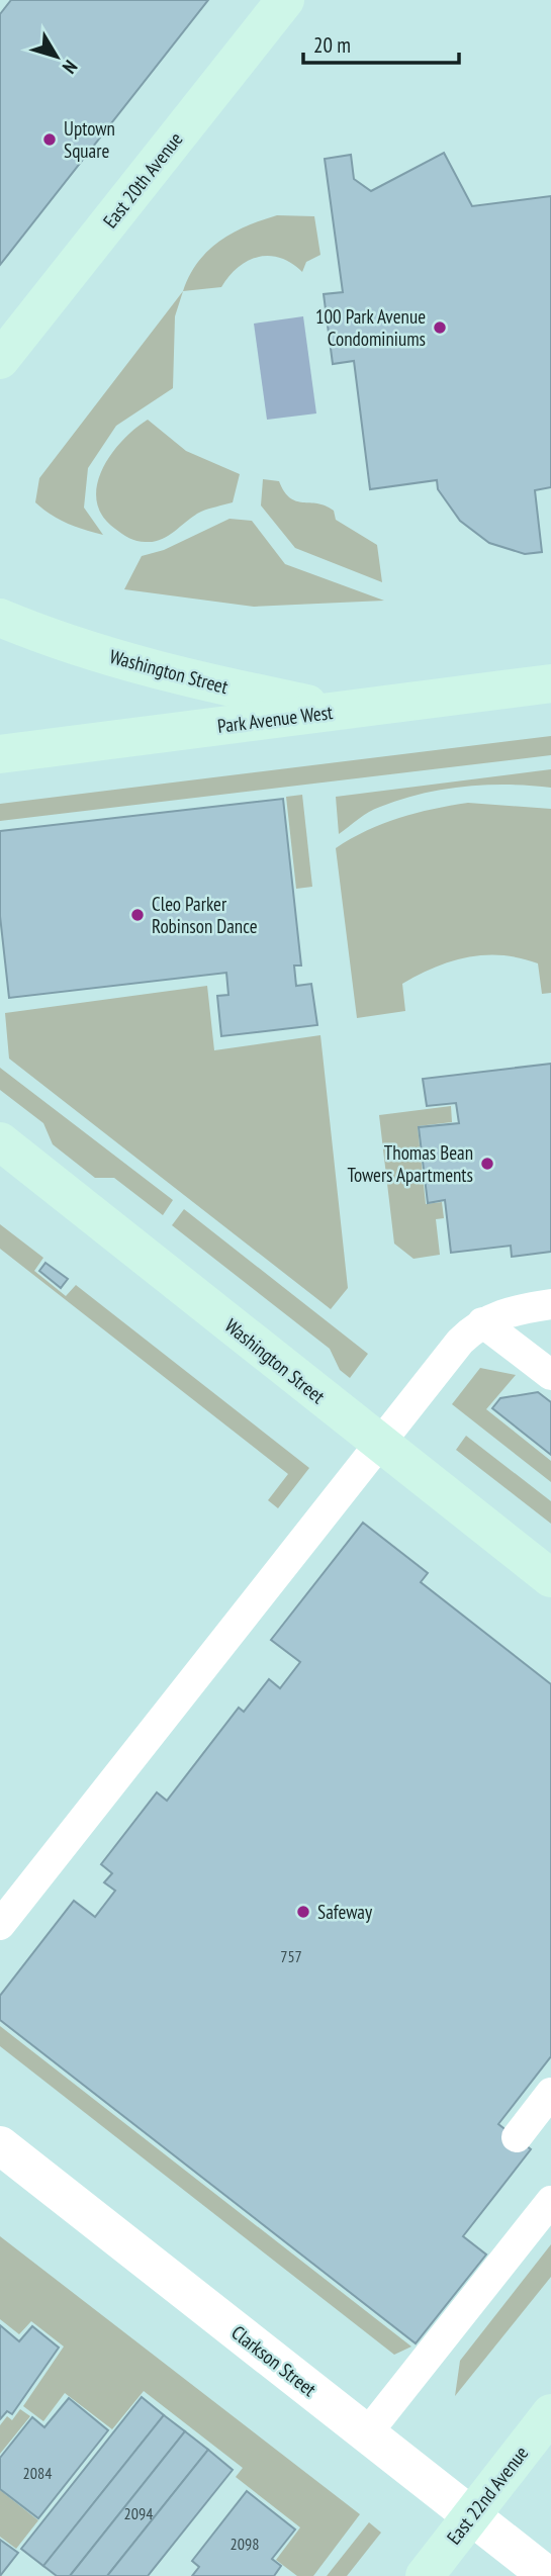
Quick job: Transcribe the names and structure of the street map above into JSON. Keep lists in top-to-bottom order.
{
  "streets": {
    "street": [
      "East 20th Avenue",
      "Washington Street",
      "Park Avenue West",
      "Clarkson Street",
      "East 22nd Avenue"
    ]
  },
  "crossings": [
    ["Washington Street", "Park Avenue West"],
    ["Clarkson Street", "East 22nd Avenue"]
  ],
  "places": [
    "Uptown Square",
    "100 Park Avenue Condominiums",
    "Cleo Parker Robinson Dance",
    "Thomas Bean Towers Apartments",
    "Safeway"
  ],
  "house_numbers": [
    "757",
    "2084",
    "2094",
    "2098"
  ],
  "scale_bar": "20 m",
  "north": "bottom right"
}
